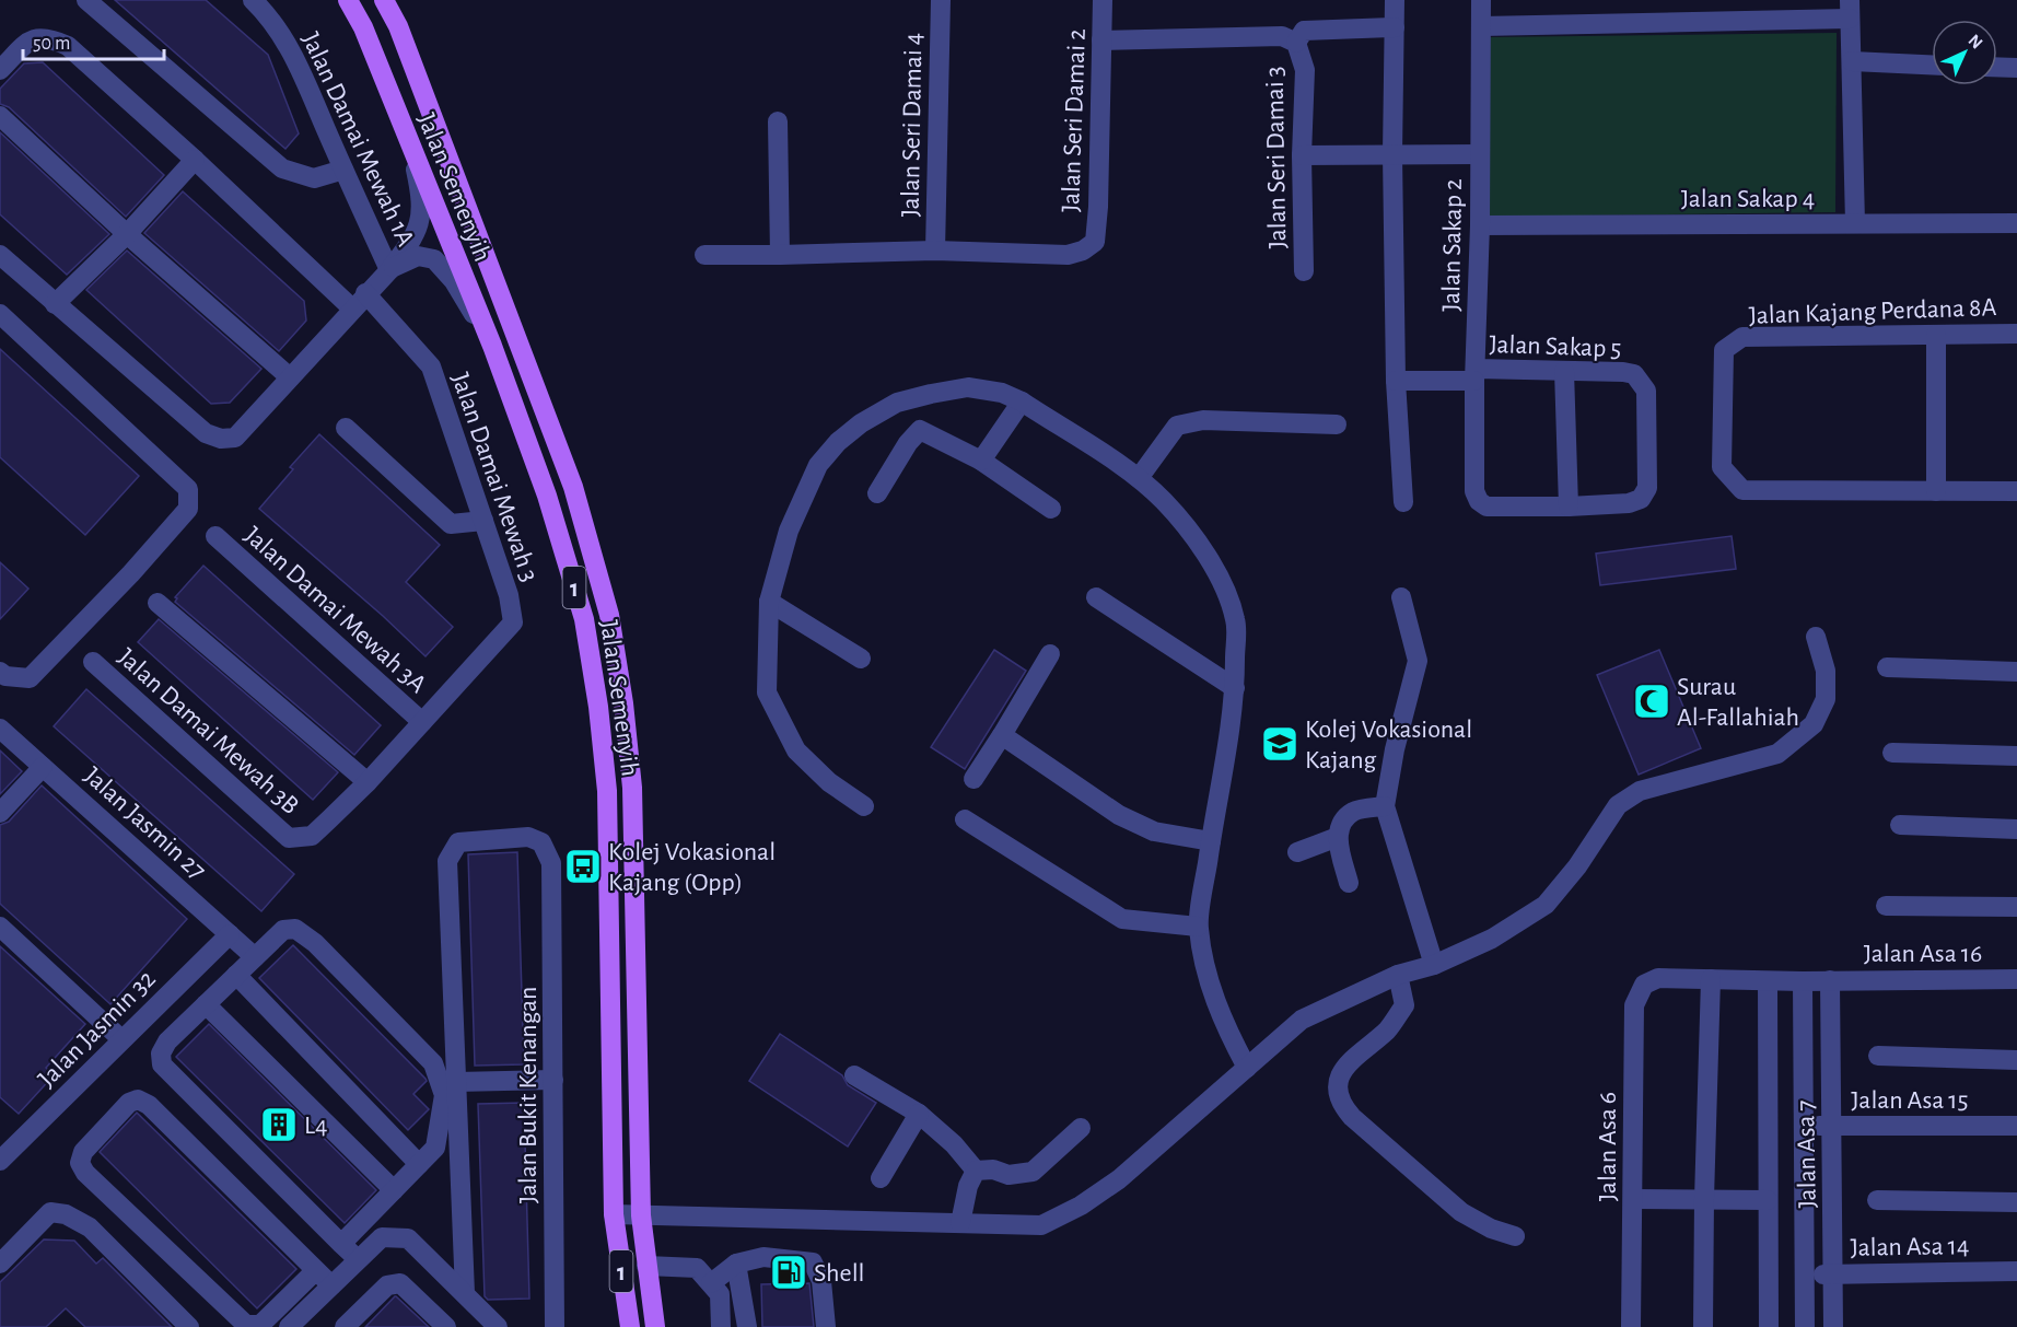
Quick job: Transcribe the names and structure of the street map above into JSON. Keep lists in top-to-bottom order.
{
  "streets": {
    "main road": ["Jalan Semenyih", "1"],
    "street": [
      "Jalan Seri Damai 2",
      "Jalan Seri Damai 4",
      "Jalan Damai Mewah 1A",
      "Jalan Seri Damai 3",
      "Jalan Sakap 4",
      "Jalan Sakap 2",
      "Jalan Kajang Perdana 8A",
      "Jalan Sakap 5",
      "Jalan Damai Mewah 3",
      "Jalan Damai Mewah 3A",
      "Jalan Damai Mewah 3B",
      "Jalan Jasmin 27",
      "Jalan Asa 16",
      "Jalan Jasmin 32",
      "Jalan Bukit Kenangan",
      "Jalan Asa 15",
      "Jalan Asa 6",
      "Jalan Asa 7",
      "Jalan Asa 14"
    ]
  },
  "crossings": [
    ["Jalan Seri Damai 2", "Jalan Seri Damai 4"],
    ["Jalan Seri Damai 2", "Jalan Seri Damai 3"],
    ["Jalan Sakap 4", "Jalan Sakap 2"],
    ["Jalan Sakap 2", "Jalan Sakap 5"],
    ["Jalan Damai Mewah 3", "Jalan Damai Mewah 3A"],
    ["Jalan Jasmin 27", "Jalan Jasmin 32"],
    ["Jalan Asa 16", "Jalan Asa 6"],
    ["Jalan Asa 16", "Jalan Asa 7"],
    ["Jalan Asa 15", "Jalan Asa 7"],
    ["Jalan Asa 7", "Jalan Asa 14"]
  ],
  "places": {
    "mosque": ["Surau Al-Fallahiah"],
    "school or university": ["Kolej Vokasional Kajang"],
    "bus stop": ["Kolej Vokasional Kajang (Opp)"],
    "building": ["L4"],
    "fuel station": ["Shell"]
  },
  "scale_bar": "50 m",
  "north": "top right"
}
